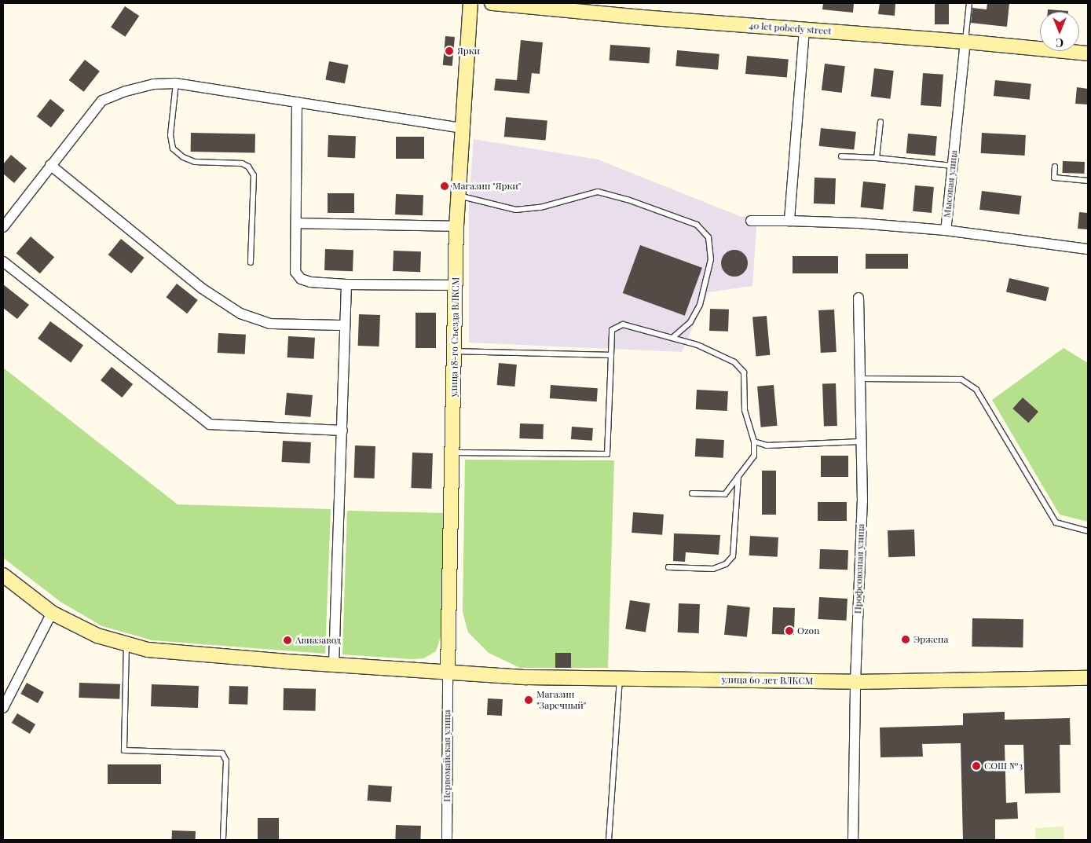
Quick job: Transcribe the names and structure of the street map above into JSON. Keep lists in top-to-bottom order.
{
  "streets": {
    "street": [
      "40 let pobedy street",
      "Мысовая улица",
      "улица 18-го Съезда ВЛКСМ",
      "Профсоюзная улица",
      "улица 60 лет ВЛКСМ",
      "Первомайская улица"
    ]
  },
  "crossings": [
    ["40 let pobedy street", "Мысовая улица"],
    ["улица 18-го Съезда ВЛКСМ", "улица 60 лет ВЛКСМ"],
    ["улица 18-го Съезда ВЛКСМ", "Первомайская улица"],
    ["Профсоюзная улица", "улица 60 лет ВЛКСМ"],
    ["улица 60 лет ВЛКСМ", "Первомайская улица"]
  ],
  "places": [
    "Ярки",
    "Магазин \"Ярки\"",
    "Ozon",
    "Эржена",
    "Авиазавод",
    "Магазин \"Заречный\"",
    "СОШ №3"
  ],
  "north": "bottom"
}
